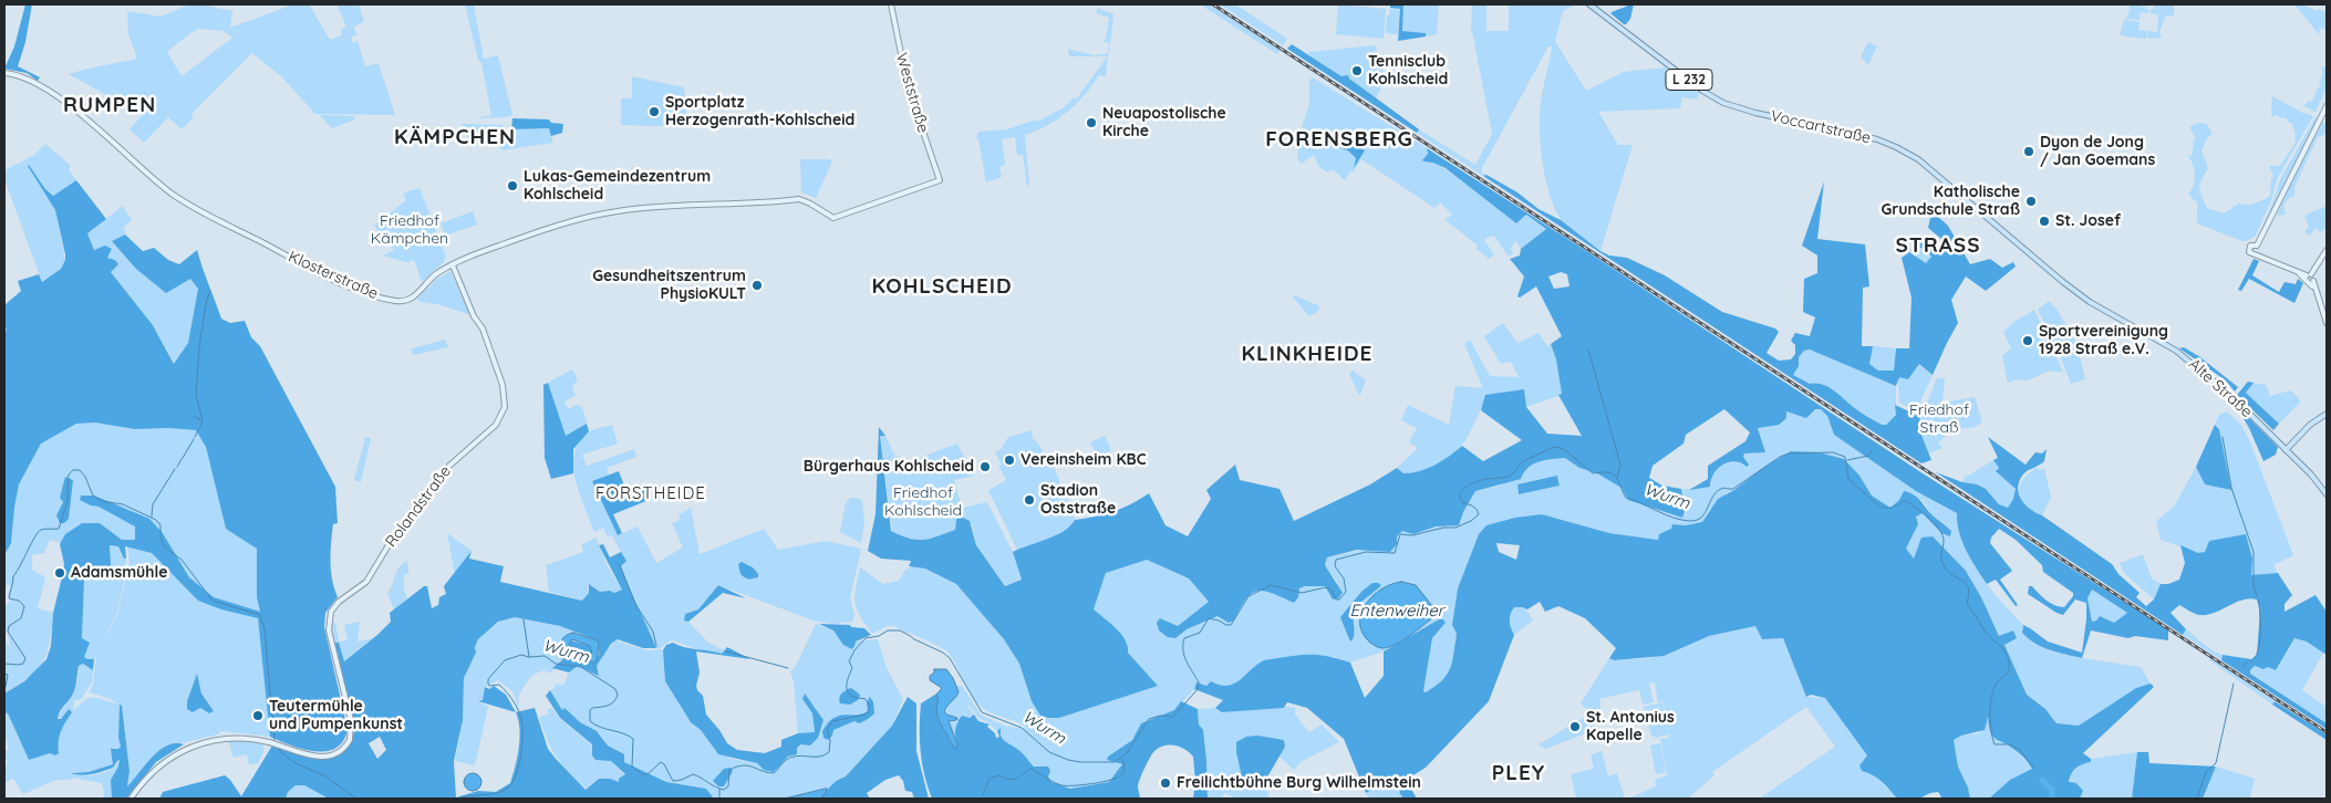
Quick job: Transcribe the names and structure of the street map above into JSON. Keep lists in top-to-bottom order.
{
  "streets": {
    "main road": [
      "L 232",
      "Weststraße",
      "Voccartstraße",
      "Klosterstraße",
      "Alte Straße",
      "Rolandstraße"
    ]
  },
  "crossings": [
    ["Weststraße", "Klosterstraße"],
    ["Voccartstraße", "Alte Straße"],
    ["Klosterstraße", "Rolandstraße"]
  ],
  "districts": [
    "RUMPEN",
    "KÄMPCHEN",
    "FORENSBERG",
    "STRASS",
    "KOHLSCHEID",
    "KLINKHEIDE",
    "FORSTHEIDE",
    "PLEY"
  ],
  "water": ["Wurm", "Entenweiher"],
  "parks": ["Friedhof Kämpchen", "Friedhof Straß", "Friedhof Kohlscheid"],
  "places": [
    "Tennisclub Kohlscheid",
    "Sportplatz Herzogenrath-Kohlscheid",
    "Neuapostolische Kirche",
    "Dyon de Jong / Jan Goemans",
    "Lukas-Gemeindezentrum Kohlscheid",
    "Katholische Grundschule Straß",
    "St. Josef",
    "Gesundheitszentrum PhysioKULT",
    "Sportvereinigung 1928 Straß e.V.",
    "Vereinsheim KBC",
    "Bürgerhaus Kohlscheid",
    "Stadion Oststraße",
    "Adamsmühle",
    "Teutermühle und Pumpenkunst",
    "St. Antonius Kapelle",
    "Freilichtbühne Burg Wilhelmstein"
  ]
}
